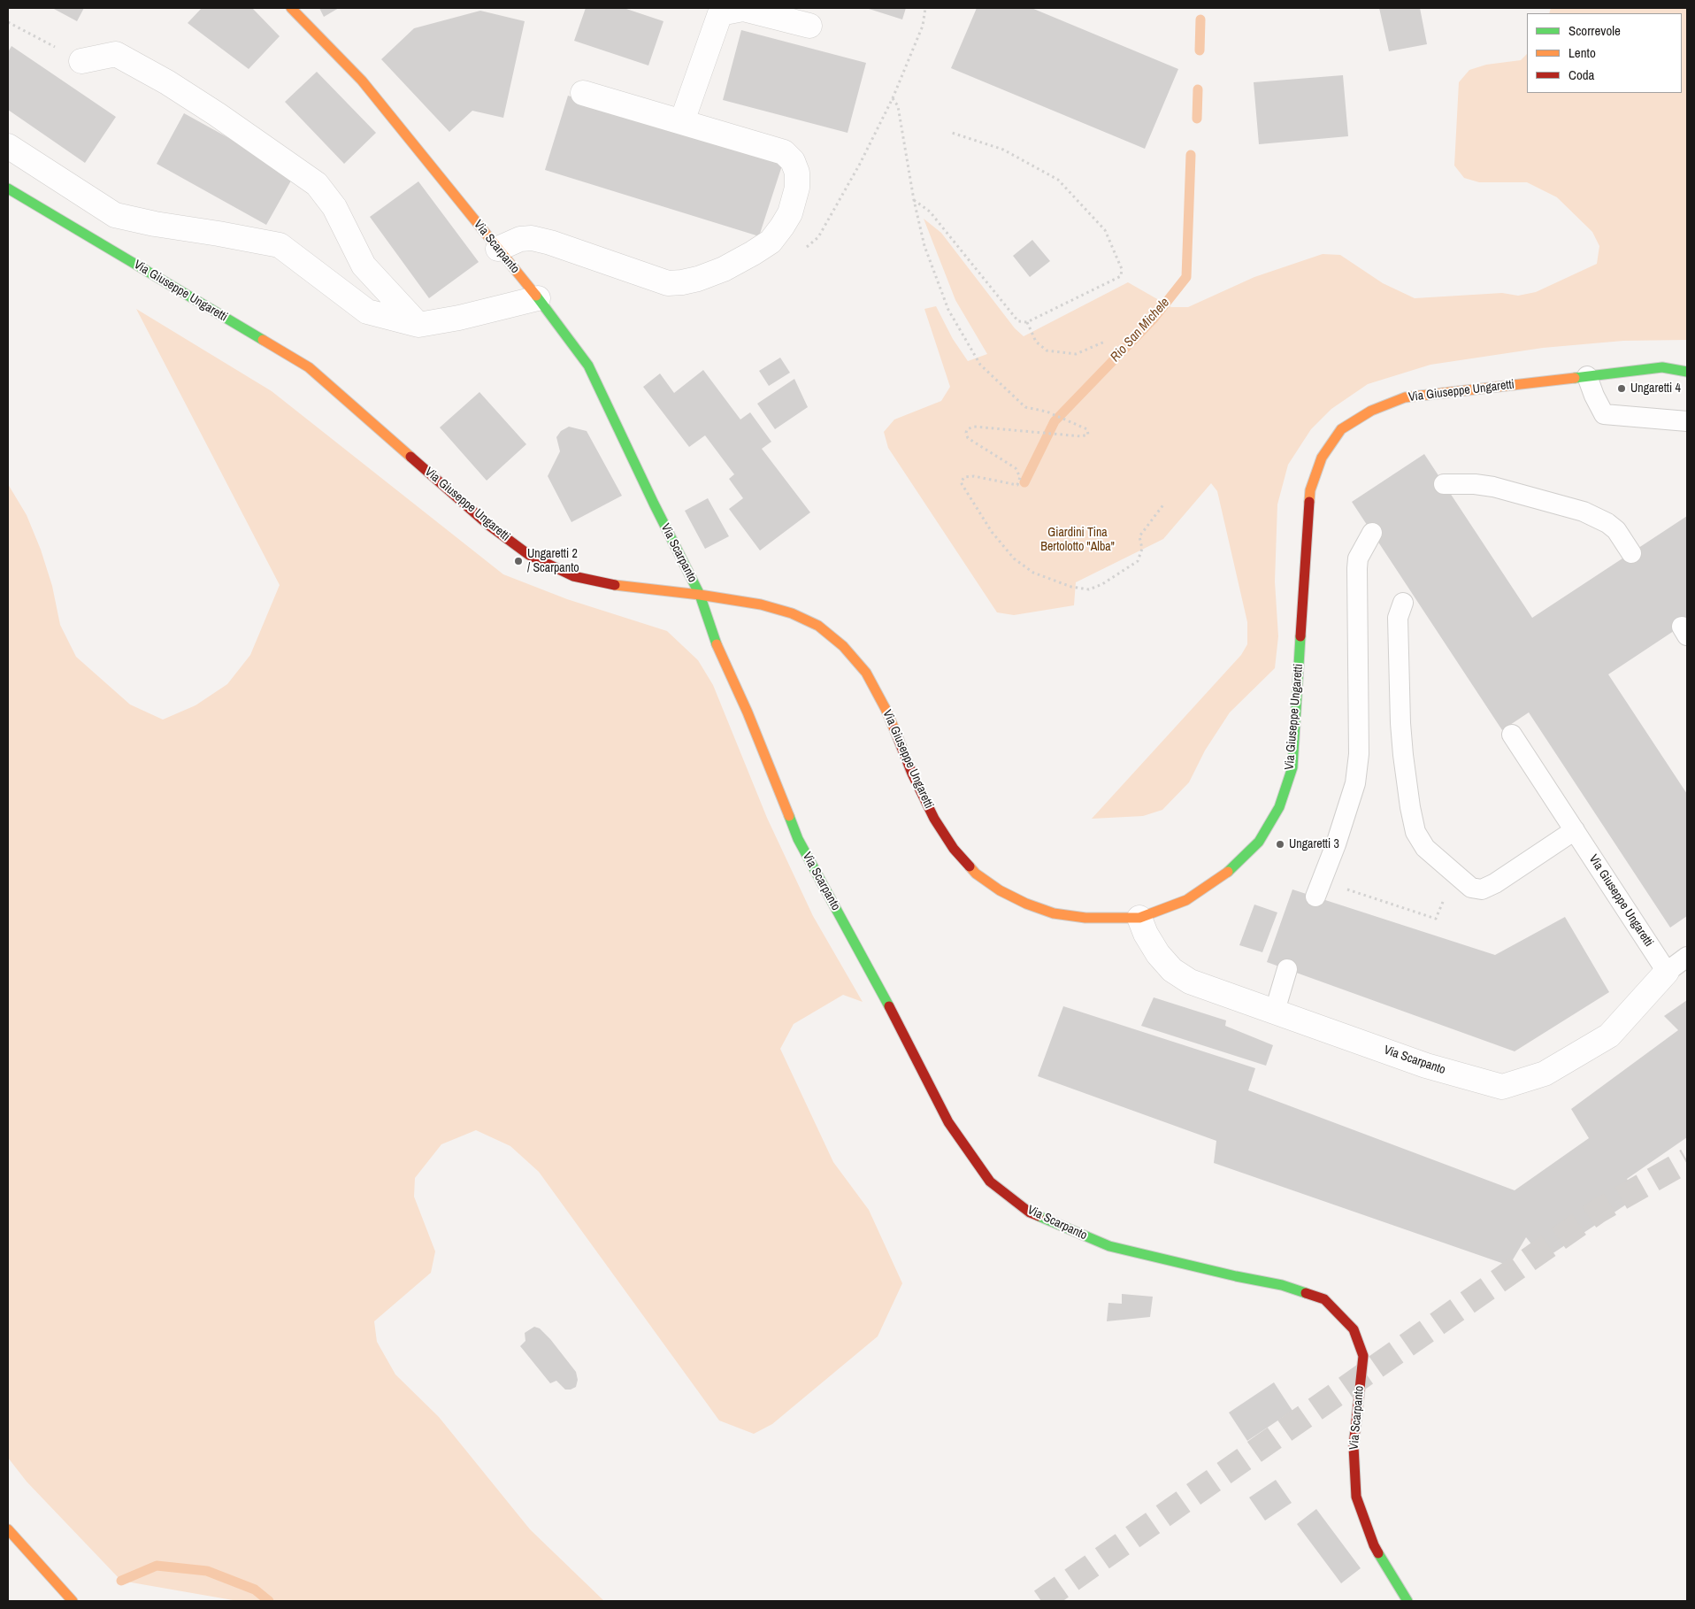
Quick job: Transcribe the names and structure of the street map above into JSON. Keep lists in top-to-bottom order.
{
  "streets": {
    "street": ["Via Scarpanto", "Via Giuseppe Ungaretti"]
  },
  "crossings": [
    ["Via Scarpanto", "Via Giuseppe Ungaretti"]
  ],
  "water": ["Rio San Michele"],
  "parks": ["Giardini Tina Bertolotto \"Alba\""],
  "places": ["Ungaretti 4", "Ungaretti 2 / Scarpanto", "Ungaretti 3"],
  "legend": ["Scorrevole", "Lento", "Coda"]
}
